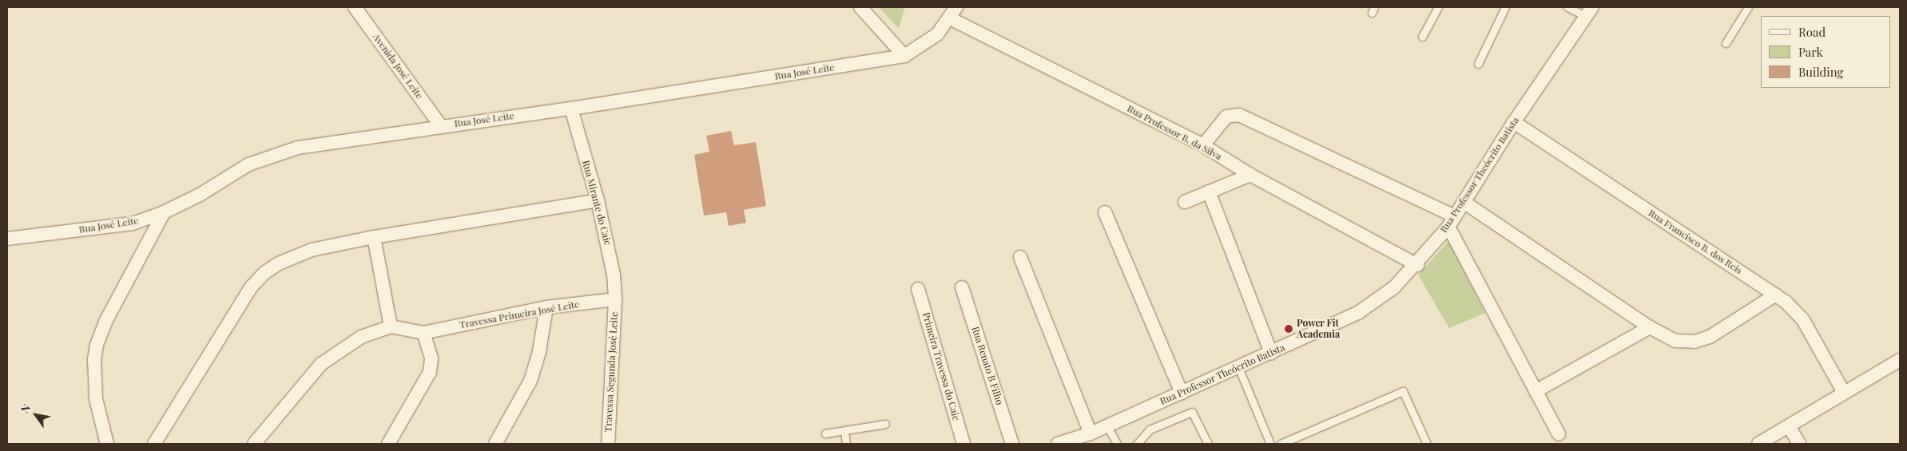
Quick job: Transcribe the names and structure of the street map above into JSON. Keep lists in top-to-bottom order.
{
  "streets": {
    "street": [
      "Avenida José Leite",
      "Rua José Leite",
      "Rua Professor B. da Silva",
      "Rua Professor Theócrito Batista",
      "Rua Mirante do Caic",
      "Rua Francisco B. dos Reis",
      "Travessa Primeira José Leite",
      "Rua Renato B Filho",
      "Primeira Travessa do Caic",
      "Travessa Segunda José Leite"
    ]
  },
  "crossings": [
    ["Avenida José Leite", "Rua José Leite"],
    ["Rua José Leite", "Rua Professor B. da Silva"],
    ["Rua José Leite", "Rua Mirante do Caic"],
    ["Rua Professor B. da Silva", "Rua Professor Theócrito Batista"],
    ["Rua Professor Theócrito Batista", "Rua Francisco B. dos Reis"],
    ["Rua Mirante do Caic", "Travessa Primeira José Leite"],
    ["Rua Mirante do Caic", "Travessa Segunda José Leite"],
    ["Travessa Primeira José Leite", "Travessa Segunda José Leite"]
  ],
  "places": ["Power Fit Academia"],
  "legend": ["Road", "Park", "Building"],
  "north": "top left"
}
